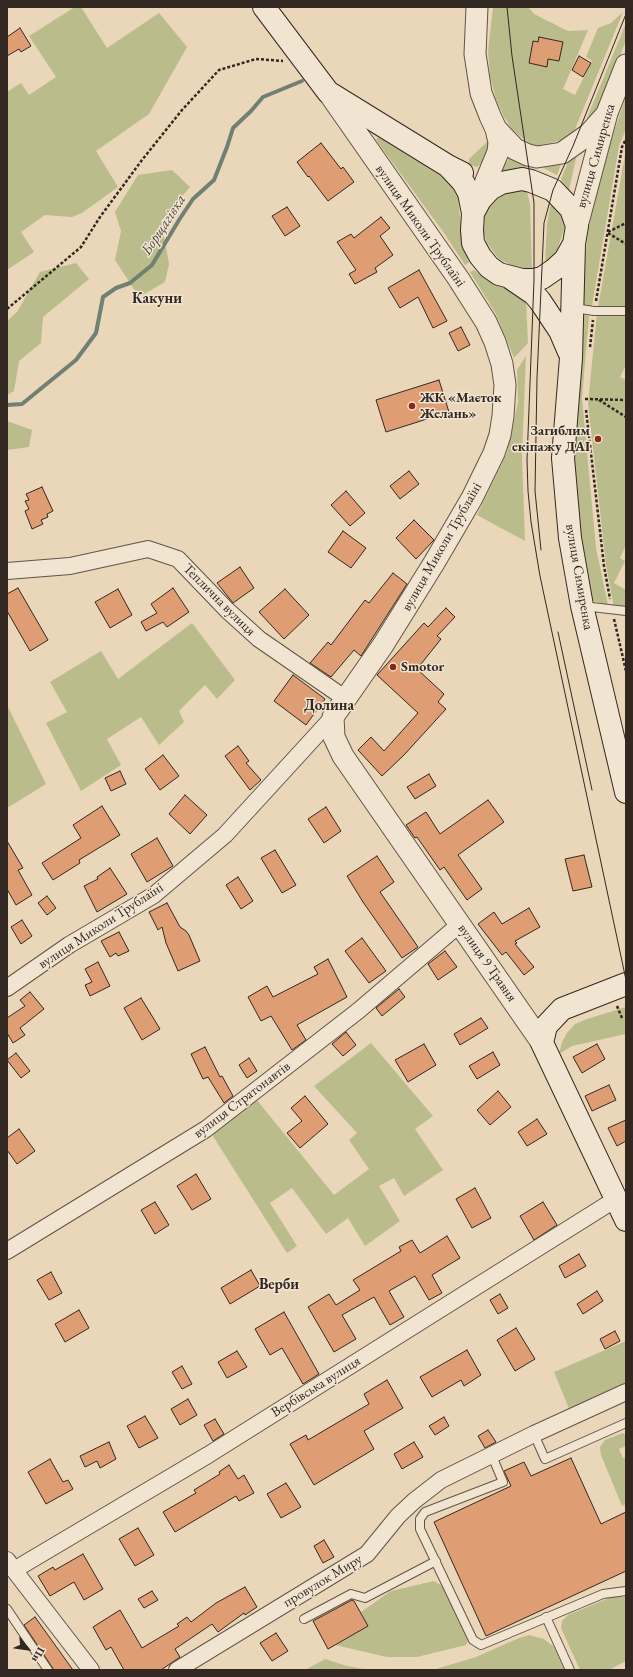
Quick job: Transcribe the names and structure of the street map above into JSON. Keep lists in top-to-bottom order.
{
  "streets": {
    "main road": ["вулиця Симиренка", "вулиця Миколи Трублаїні", "вулиця 9 Травня"],
    "street": [
      "Теплична вулиця",
      "вулиця Стратонавтів",
      "Вербівська вулиця",
      "провулок Миру"
    ]
  },
  "crossings": [
    ["вулиця Миколи Трублаїні", "Теплична вулиця"],
    ["вулиця Миколи Трублаїні", "вулиця 9 Травня"],
    ["вулиця 9 Травня", "вулиця Стратонавтів"],
    ["вулиця 9 Травня", "Вербівська вулиця"]
  ],
  "districts": ["Какуни", "Долина", "Верби"],
  "water": ["Борщагівка"],
  "places": ["ЖК «Маєток Желань»", "Загиблим екіпажу ДАІ", "Smotor"],
  "north": "bottom right"
}
